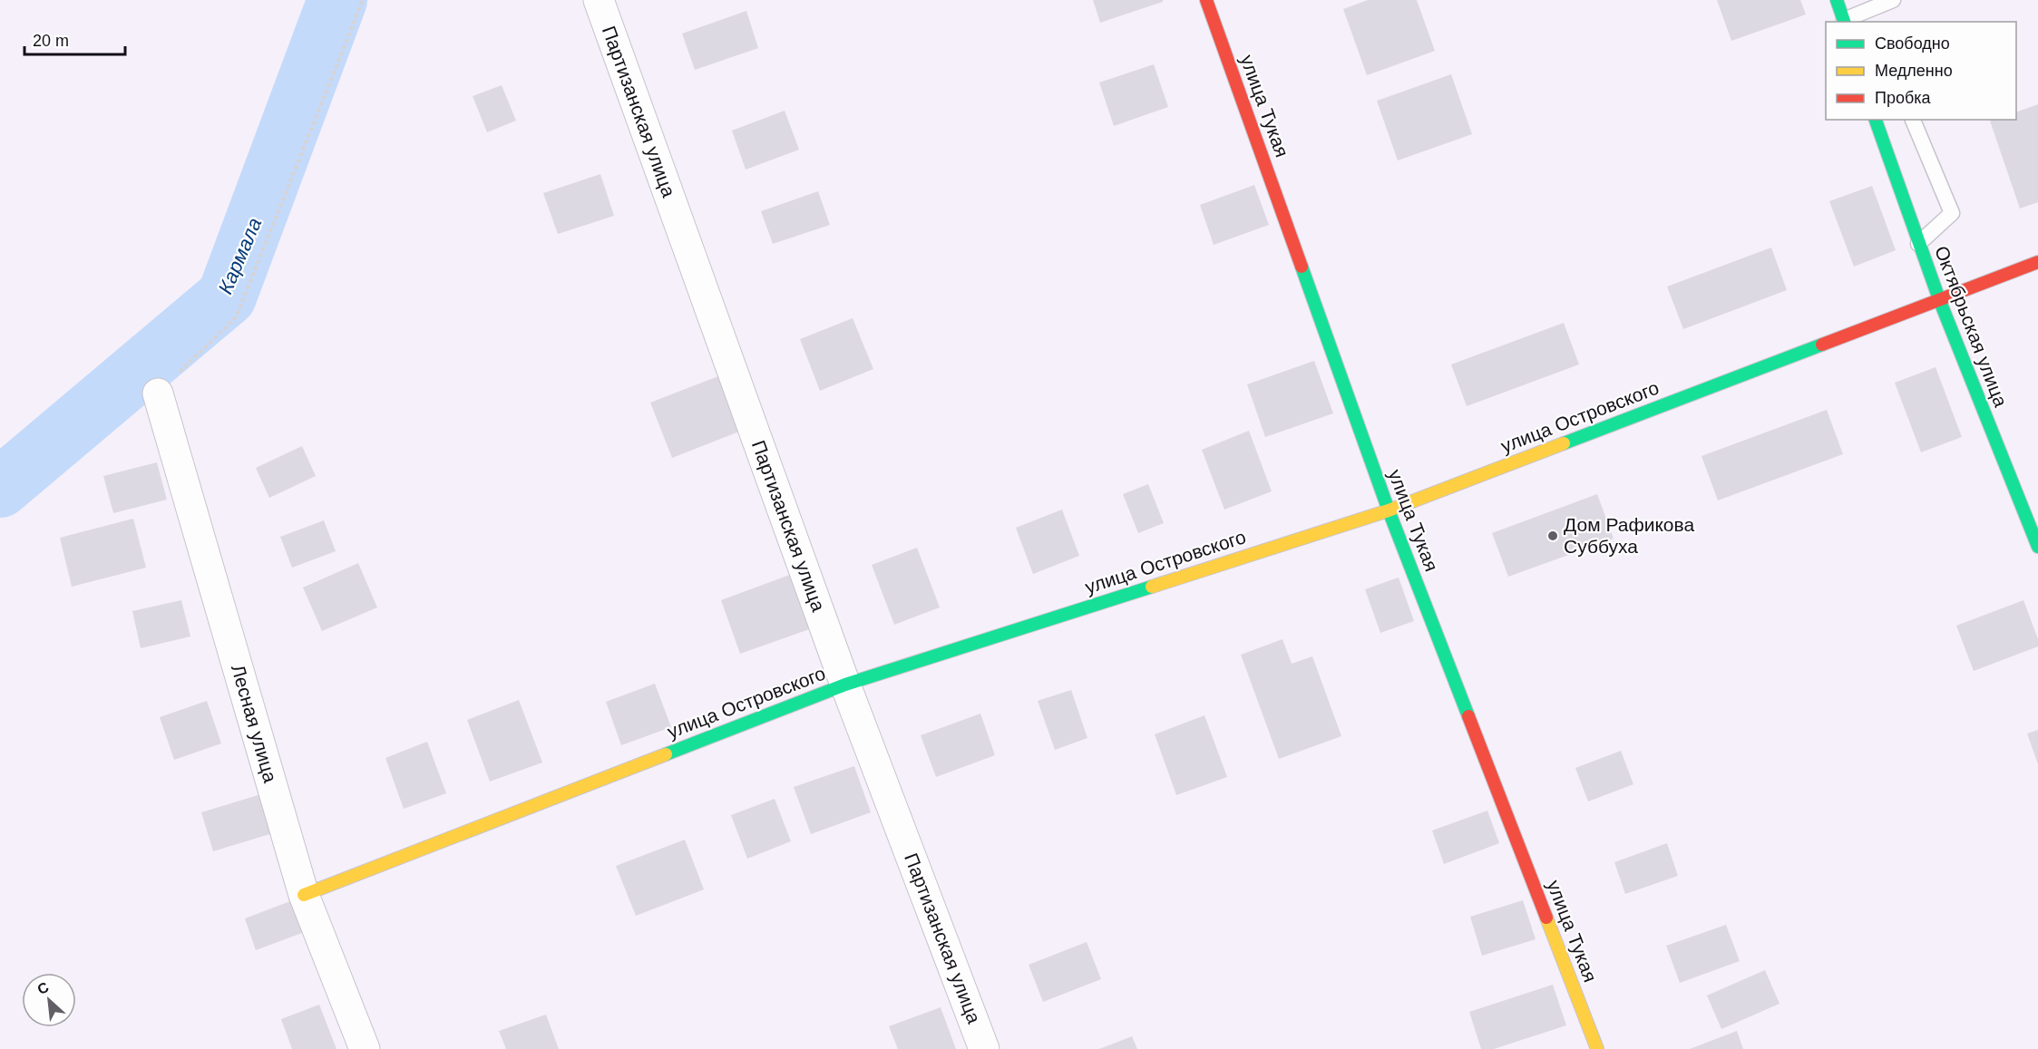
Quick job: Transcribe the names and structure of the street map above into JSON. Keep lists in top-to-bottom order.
{
  "streets": {
    "street": [
      "улица Тукая",
      "Партизанская улица",
      "Октябрьская улица",
      "улица Островского",
      "Лесная улица"
    ]
  },
  "crossings": [
    ["улица Тукая", "улица Островского"],
    ["Партизанская улица", "улица Островского"],
    ["Октябрьская улица", "улица Островского"],
    ["улица Островского", "Лесная улица"]
  ],
  "water": ["Кармала"],
  "places": ["Дом Рафикова Суббуха"],
  "legend": ["Свободно", "Медленно", "Пробка"],
  "scale_bar": "20 m",
  "north": "top left"
}
